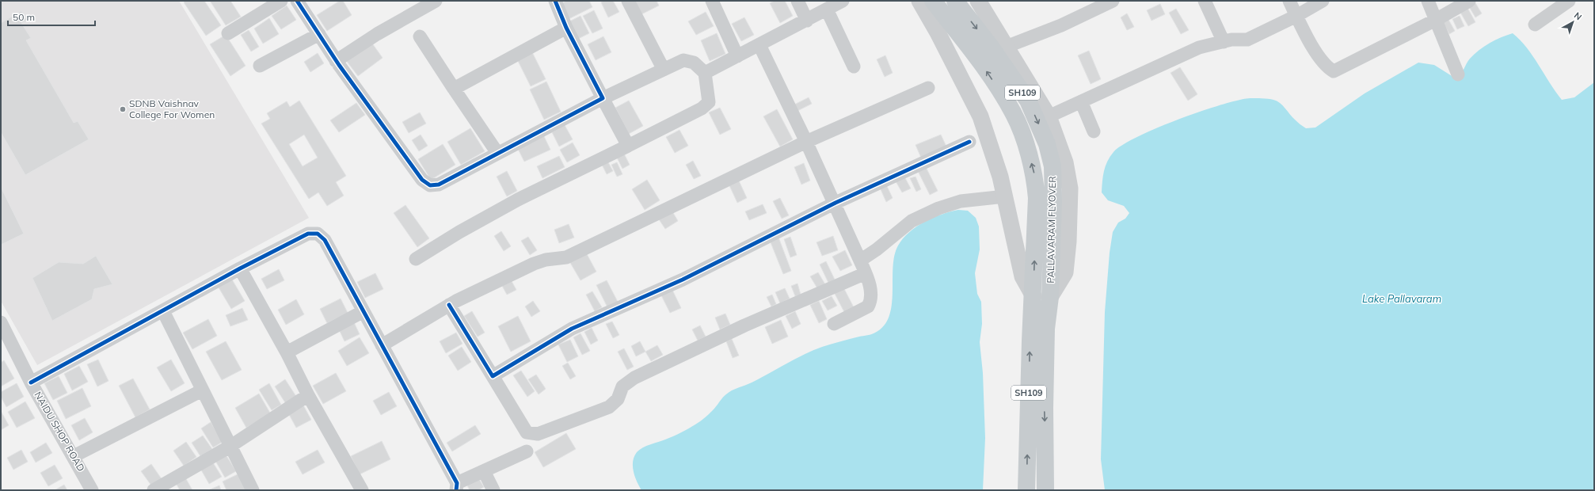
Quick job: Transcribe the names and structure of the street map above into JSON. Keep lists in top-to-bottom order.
{
  "streets": {
    "main road": ["SH109", "PALLAVARAM FLYOVER"],
    "street": ["NAIDU SHOP ROAD"]
  },
  "crossings": [
    ["SH109", "PALLAVARAM FLYOVER"]
  ],
  "water": ["Lake Pallavaram"],
  "places": ["SDNB Vaishnav College For Women"],
  "scale_bar": "50 m",
  "north": "top right"
}
